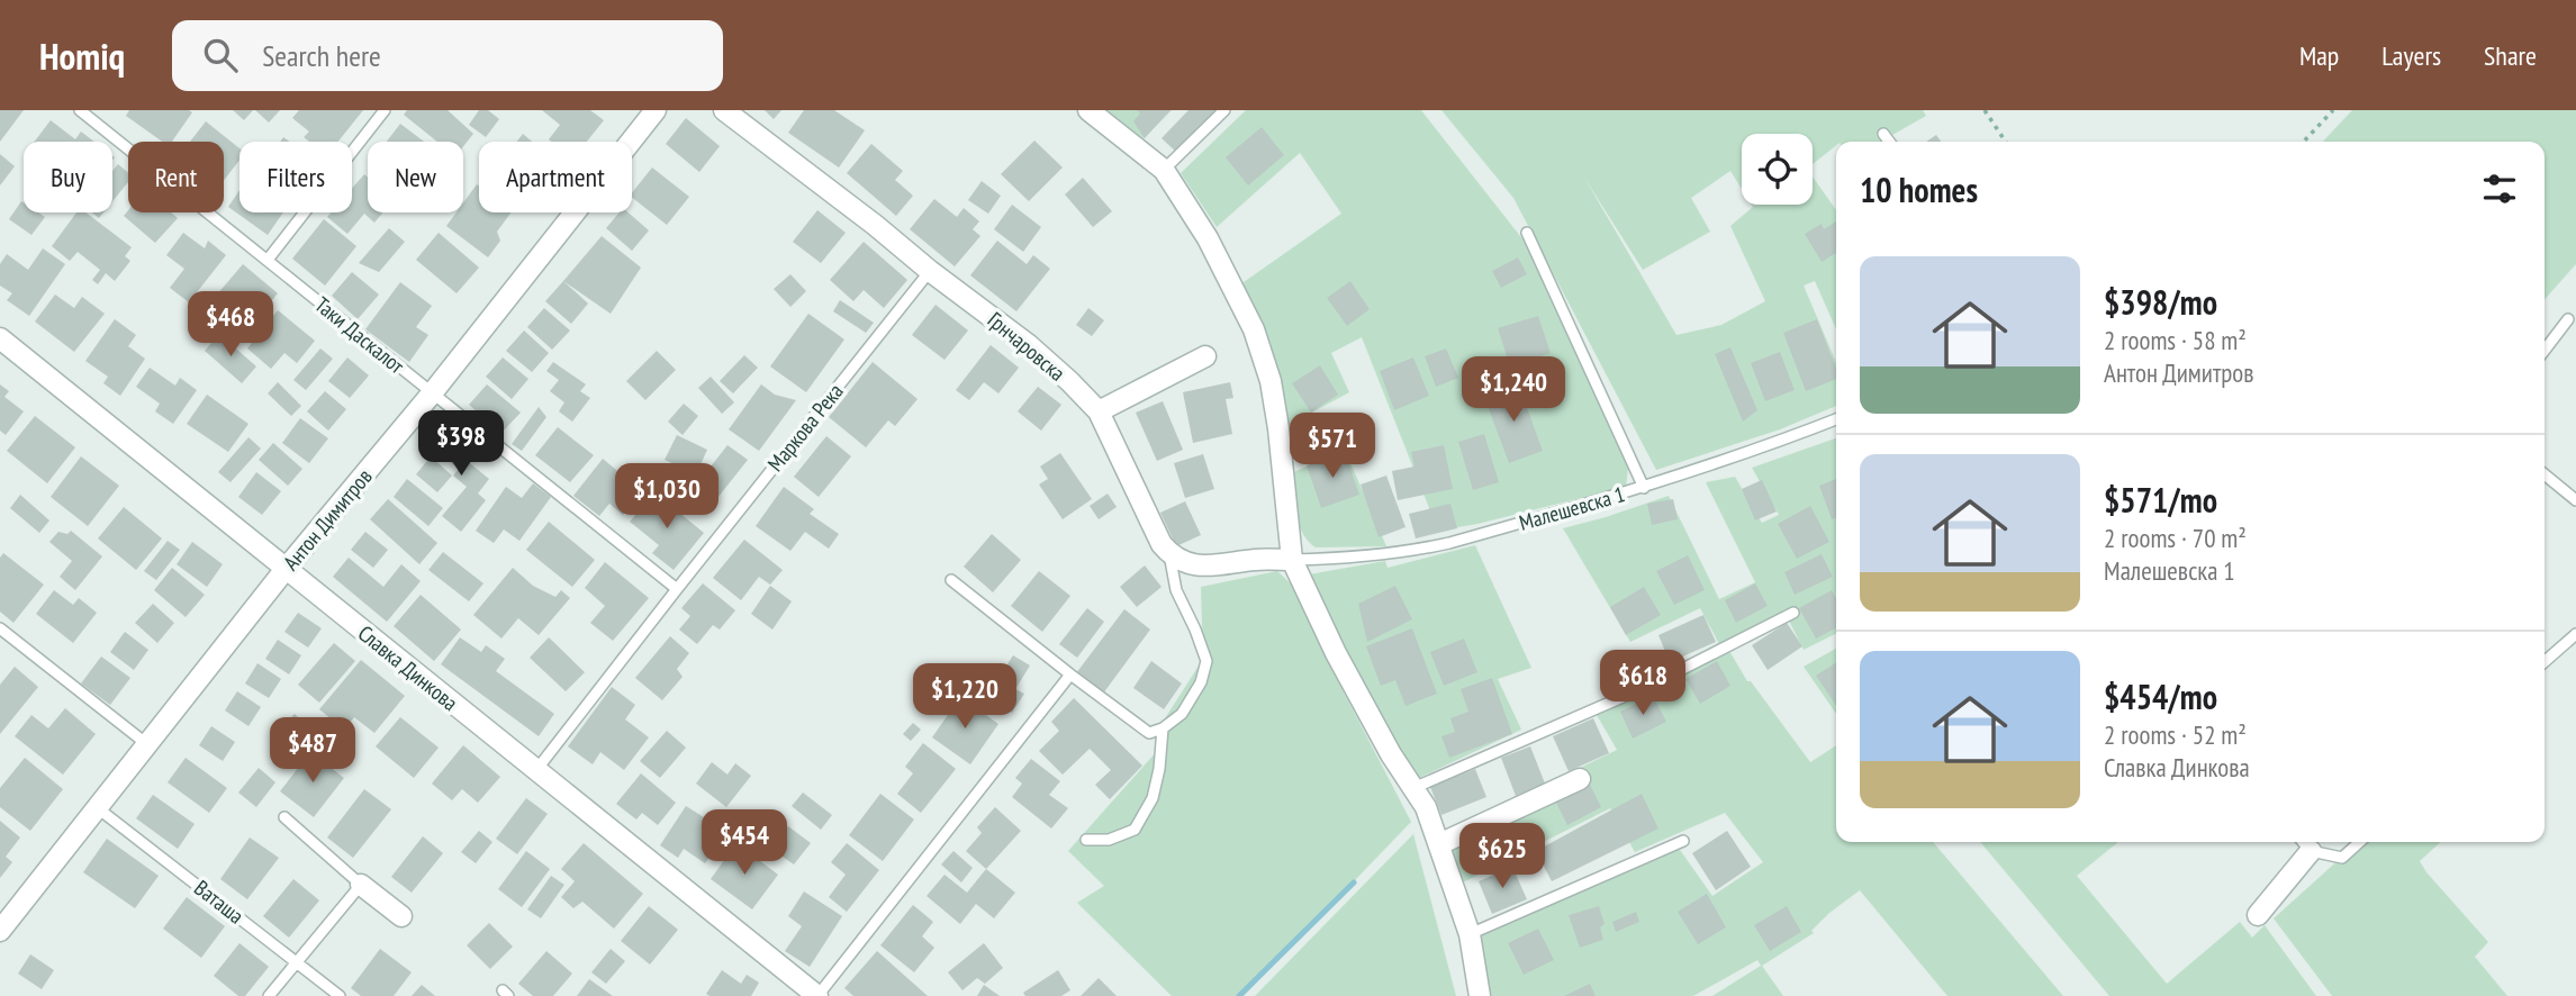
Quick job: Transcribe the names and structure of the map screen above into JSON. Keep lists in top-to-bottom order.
{
  "streets": {
    "street": ["Грнчаровска", "Антон Димитров", "Славка Динкова"],
    "lane": [
      "Таки Даскалот",
      "Маркова Река",
      "Малешевска 1",
      "Ваташа"
    ]
  },
  "crossings": [
    ["Таки Даскалот", "Маркова Река"],
    ["Таки Даскалот", "Антон Димитров"],
    ["Грнчаровска", "Маркова Река"],
    ["Маркова Река", "Славка Динкова"],
    ["Антон Димитров", "Славка Динкова"],
    ["Антон Димитров", "Ваташа"]
  ],
  "page": {
    "header": "Homiq",
    "search": "Search here",
    "nav": ["Map", "Layers", "Share"],
    "chip": [
      "Buy",
      "Rent",
      "Filters",
      "New",
      "Apartment"
    ],
    "heading": "10 homes",
    "list": [
      {
        "name": "$398/mo",
        "note": "2 rooms · 58 m² · Антон Димитров"
      },
      {
        "name": "$571/mo",
        "note": "2 rooms · 70 m² · Малешевска 1"
      },
      {
        "name": "$454/mo",
        "note": "2 rooms · 52 m² · Славка Динкова"
      }
    ],
    "price": [
      "$468",
      "$1,240",
      "$398",
      "$571",
      "$1,030",
      "$618",
      "$1,220",
      "$487",
      "$454",
      "$625"
    ]
  }
}
